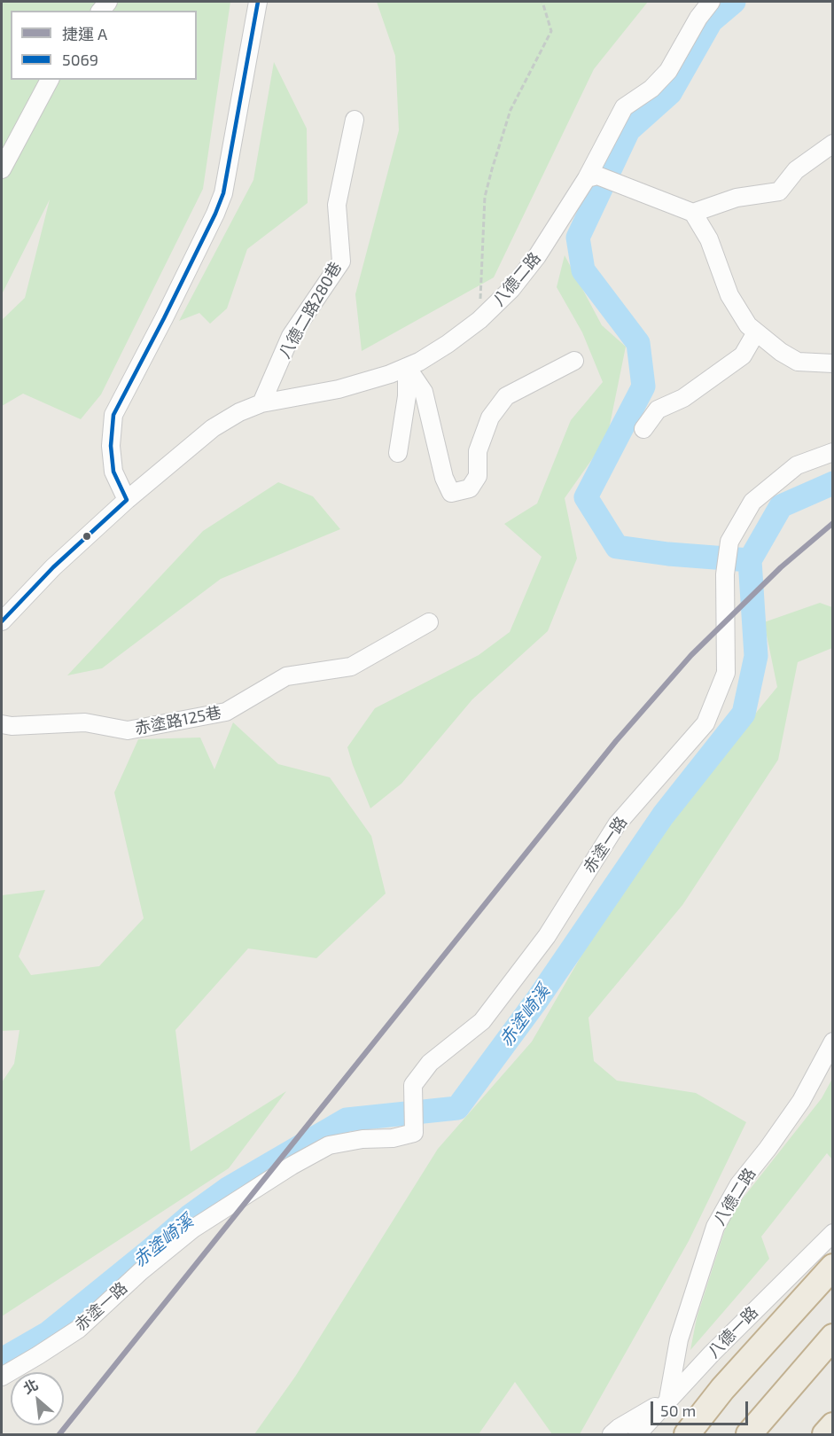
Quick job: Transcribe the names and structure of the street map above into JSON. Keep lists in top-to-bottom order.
{
  "streets": {
    "street": [
      "八德二路",
      "八德二路280巷",
      "赤塗路125巷",
      "赤塗一路",
      "八德一路"
    ]
  },
  "crossings": [
    ["八德二路", "八德二路280巷"],
    ["八德二路", "八德一路"]
  ],
  "water": ["赤塗崎溪"],
  "lines": ["transit line 5069", "metro line A"],
  "legend": ["捷運 A", "5069"],
  "scale_bar": "50 m",
  "north": "top left"
}
